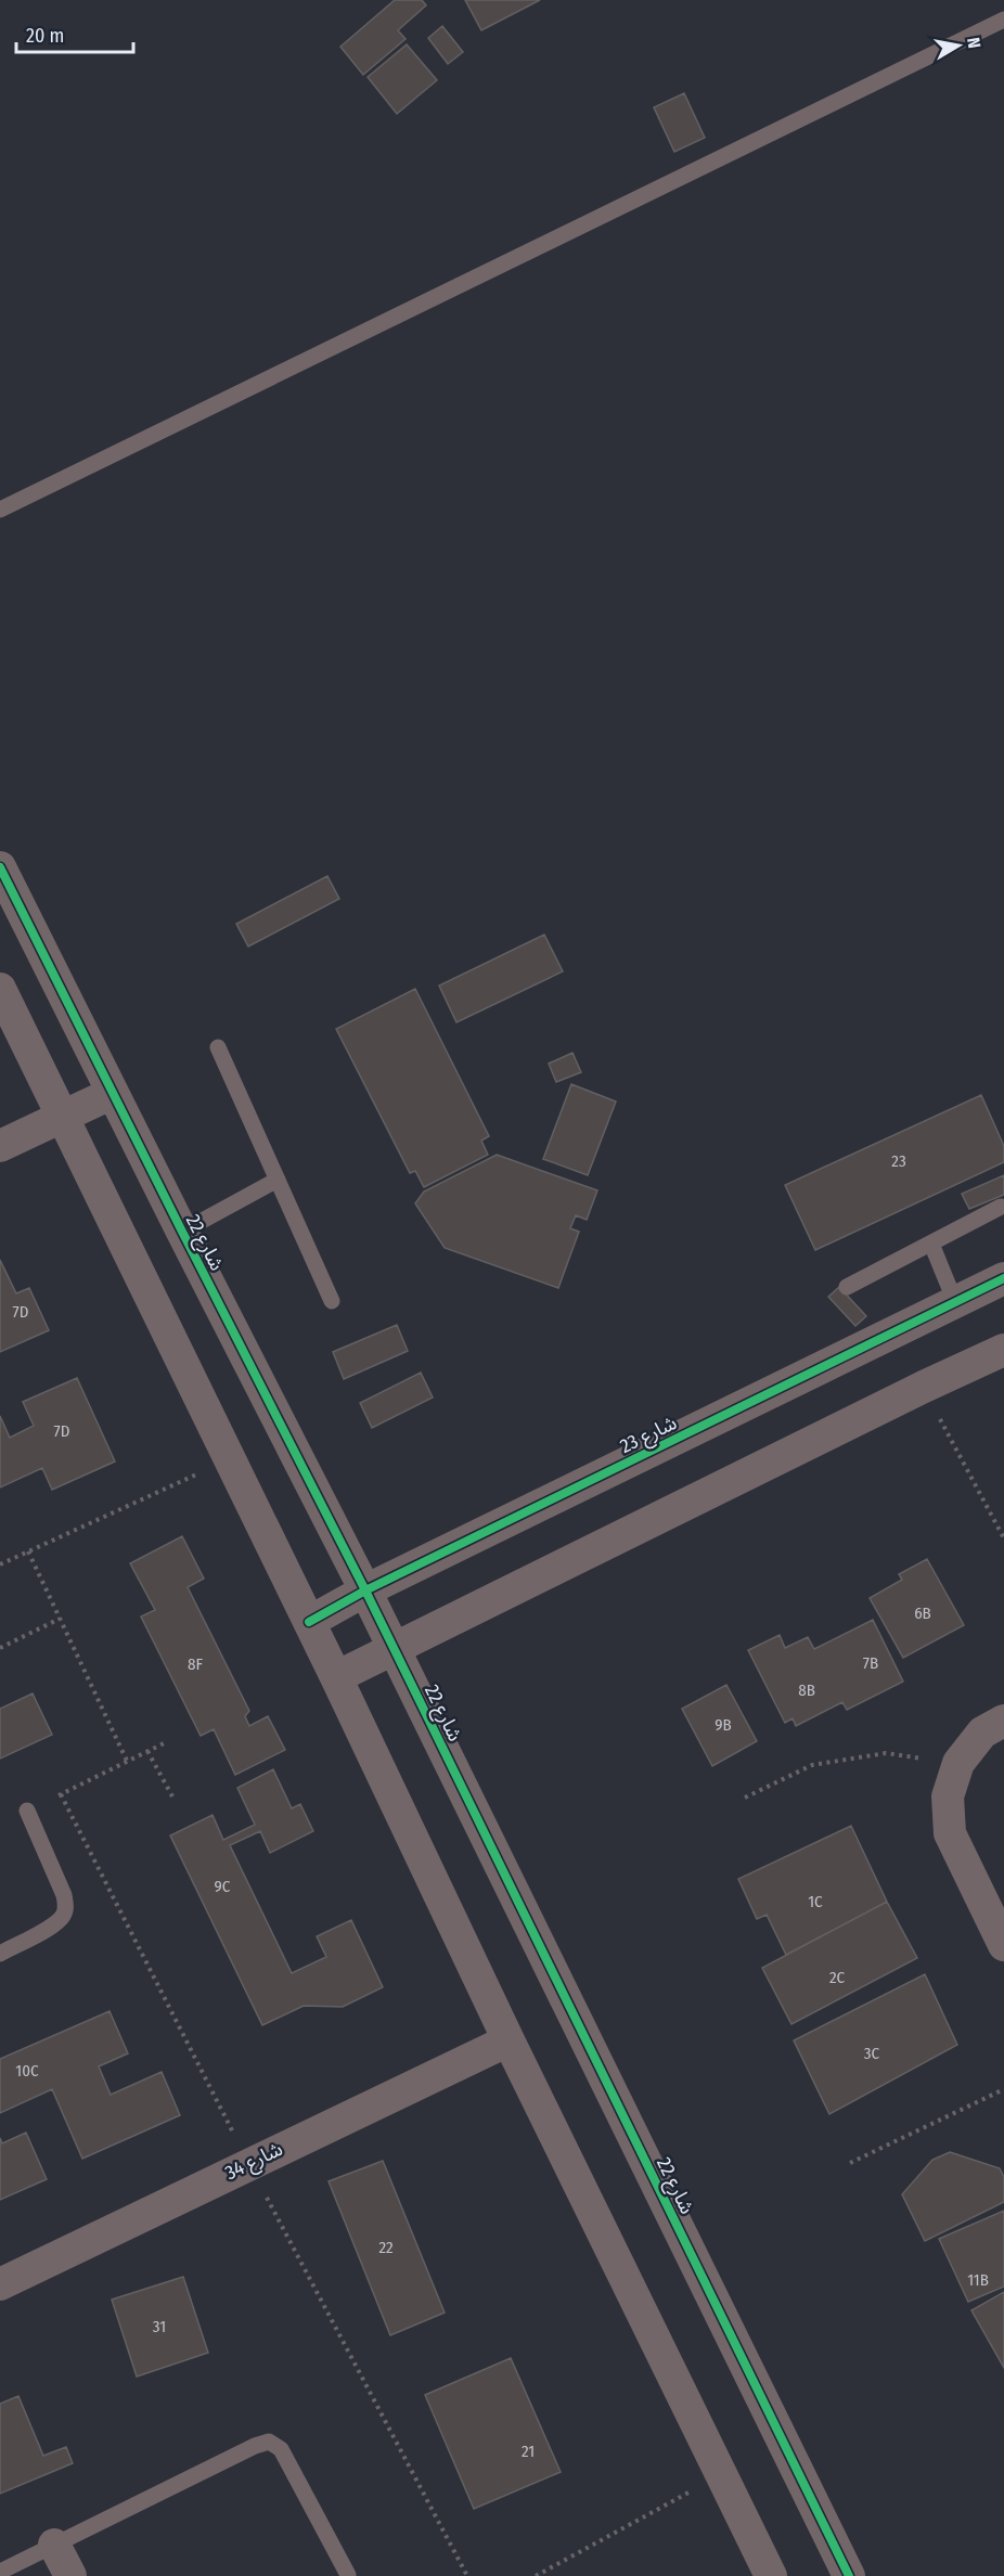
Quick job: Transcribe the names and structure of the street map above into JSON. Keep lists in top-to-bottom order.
{
  "streets": {
    "street": ["شارع 22", "شارع 23", "شارع 34"]
  },
  "crossings": [
    ["شارع 22", "شارع 23"]
  ],
  "house_numbers": [
    "23",
    "7D",
    "7D",
    "6B",
    "7B",
    "8F",
    "8B",
    "9B",
    "9C",
    "1C",
    "2C",
    "3C",
    "10C",
    "22",
    "11B",
    "31",
    "21"
  ],
  "scale_bar": "20 m",
  "north": "right"
}
